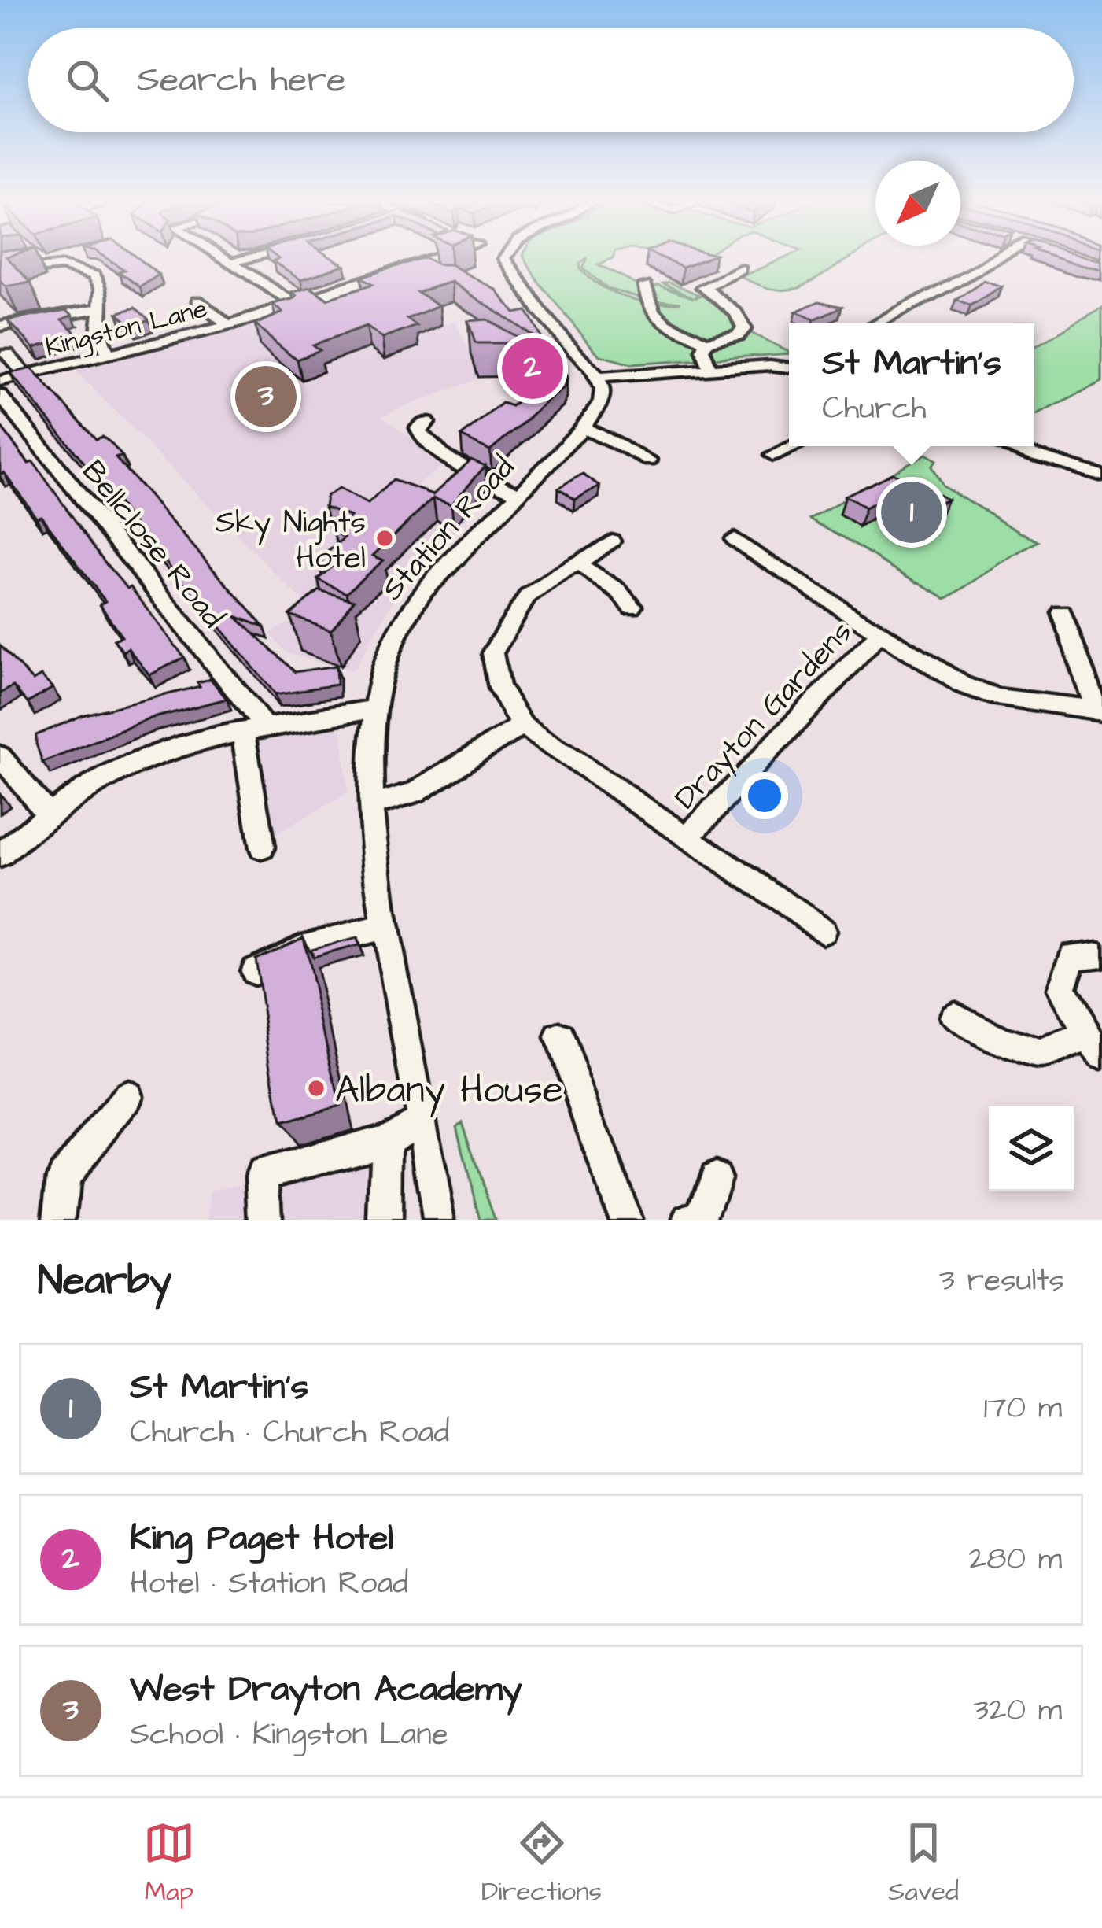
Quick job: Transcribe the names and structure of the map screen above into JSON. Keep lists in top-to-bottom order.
{
  "streets": {
    "street": [
      "Kingston Lane",
      "Station Road",
      "Bellclose Road",
      "Drayton Gardens"
    ]
  },
  "places": ["Sky Nights Hotel", "Albany House"],
  "north": "bottom left",
  "page": {
    "search": "Search here",
    "popup": ["St Martin's", "Church"],
    "pins": ["2", "3", "1"],
    "heading": ["Nearby", "3 results"],
    "list": [
      {
        "mark": "1",
        "name": "St Martin's",
        "note": "Church · Church Road",
        "value": "170 m"
      },
      {
        "mark": "2",
        "name": "King Paget Hotel",
        "note": "Hotel · Station Road",
        "value": "280 m"
      },
      {
        "mark": "3",
        "name": "West Drayton Academy",
        "note": "School · Kingston Lane",
        "value": "320 m"
      }
    ],
    "nav": ["Map", "Directions", "Saved"]
  }
}
